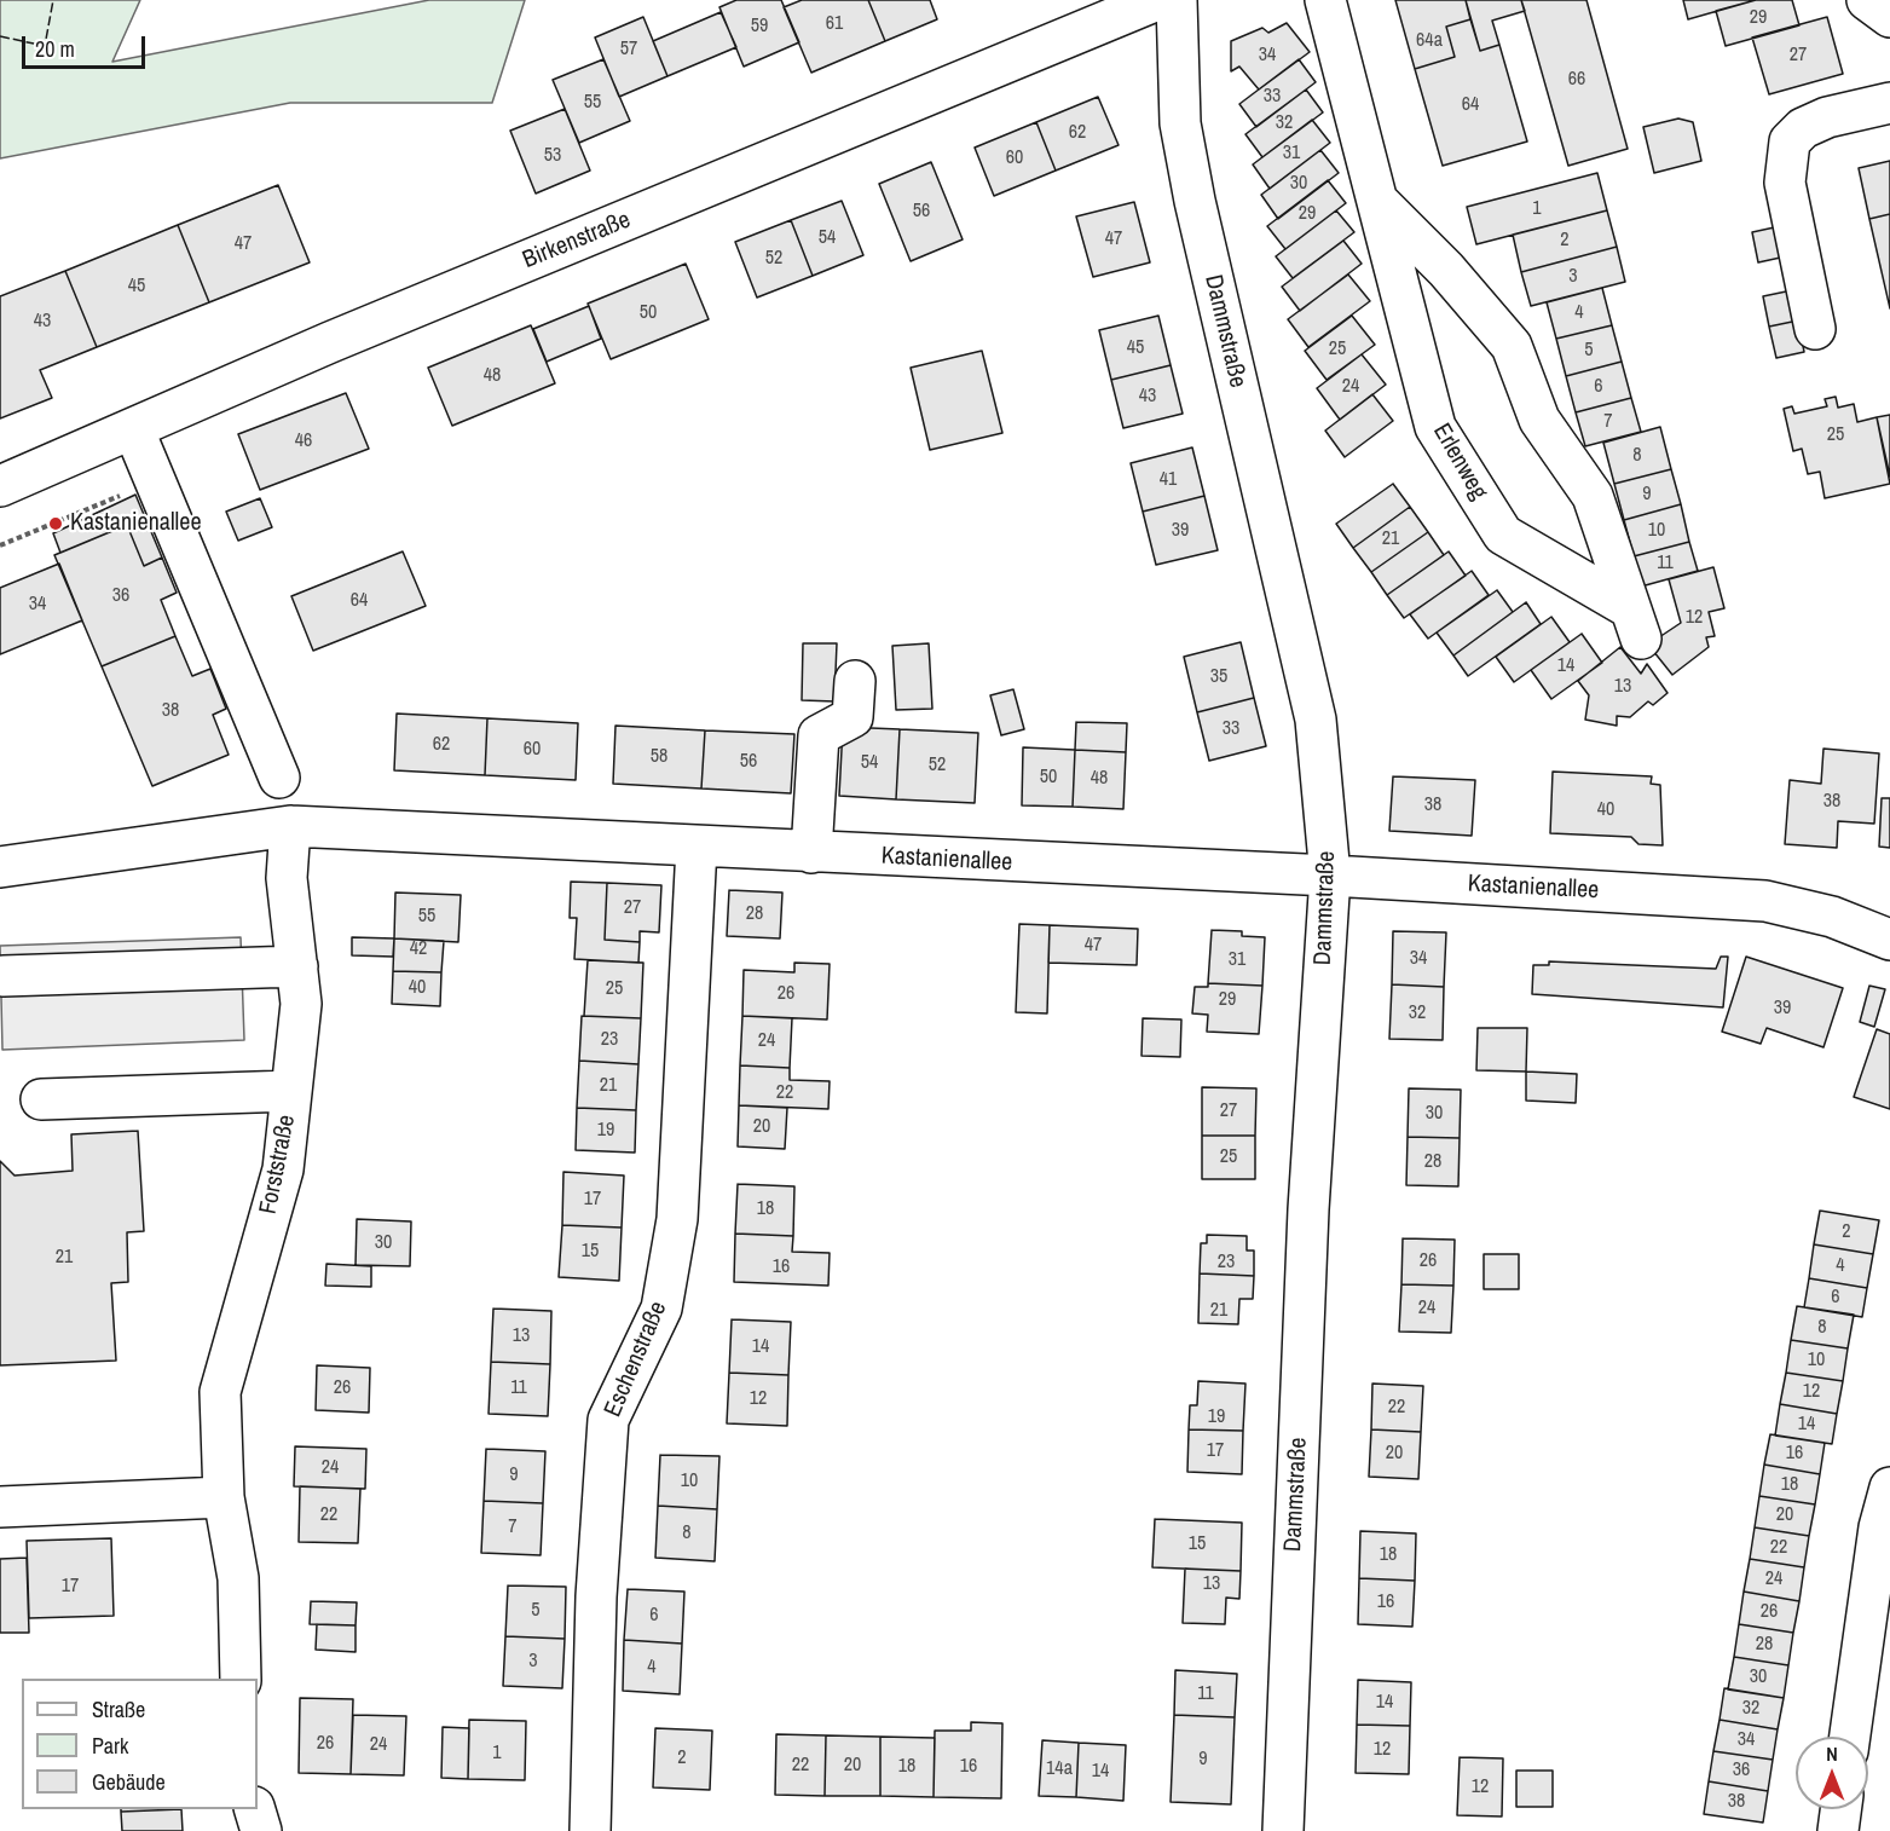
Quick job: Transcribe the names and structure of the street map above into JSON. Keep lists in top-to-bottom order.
{
  "streets": {
    "street": [
      "Birkenstraße",
      "Dammstraße",
      "Erlenweg",
      "Kastanienallee",
      "Forststraße",
      "Eschenstraße"
    ]
  },
  "crossings": [
    ["Dammstraße", "Kastanienallee"],
    ["Kastanienallee", "Forststraße"],
    ["Kastanienallee", "Eschenstraße"]
  ],
  "places": ["Kastanienallee"],
  "house_numbers": [
    "29",
    "61",
    "59",
    "64a",
    "57",
    "34",
    "27",
    "66",
    "33",
    "55",
    "64",
    "32",
    "62",
    "31",
    "53",
    "60",
    "30",
    "1",
    "56",
    "29",
    "54",
    "47",
    "2",
    "47",
    "52",
    "3",
    "45",
    "50",
    "4",
    "43",
    "45",
    "25",
    "5",
    "48",
    "24",
    "6",
    "43",
    "7",
    "25",
    "46",
    "8",
    "41",
    "9",
    "39",
    "10",
    "21",
    "11",
    "36",
    "64",
    "34",
    "12",
    "14",
    "35",
    "13",
    "38",
    "33",
    "62",
    "60",
    "58",
    "56",
    "54",
    "52",
    "50",
    "48",
    "38",
    "38",
    "40",
    "27",
    "28",
    "55",
    "47",
    "42",
    "34",
    "31",
    "40",
    "25",
    "26",
    "29",
    "39",
    "32",
    "23",
    "24",
    "21",
    "22",
    "27",
    "30",
    "20",
    "19",
    "25",
    "28",
    "17",
    "18",
    "2",
    "30",
    "15",
    "21",
    "26",
    "23",
    "4",
    "16",
    "6",
    "24",
    "21",
    "8",
    "13",
    "14",
    "10",
    "26",
    "11",
    "12",
    "12",
    "22",
    "19",
    "14",
    "17",
    "20",
    "16",
    "24",
    "9",
    "10",
    "18",
    "22",
    "20",
    "7",
    "8",
    "15",
    "22",
    "18",
    "24",
    "13",
    "17",
    "16",
    "5",
    "26",
    "6",
    "28",
    "3",
    "4",
    "30",
    "11",
    "14",
    "32",
    "34",
    "26",
    "24",
    "12",
    "1",
    "2",
    "9",
    "22",
    "20",
    "18",
    "16",
    "14a",
    "36",
    "14",
    "12",
    "38"
  ],
  "legend": ["Straße", "Park", "Gebäude"],
  "scale_bar": "20 m",
  "north": "top"
}
